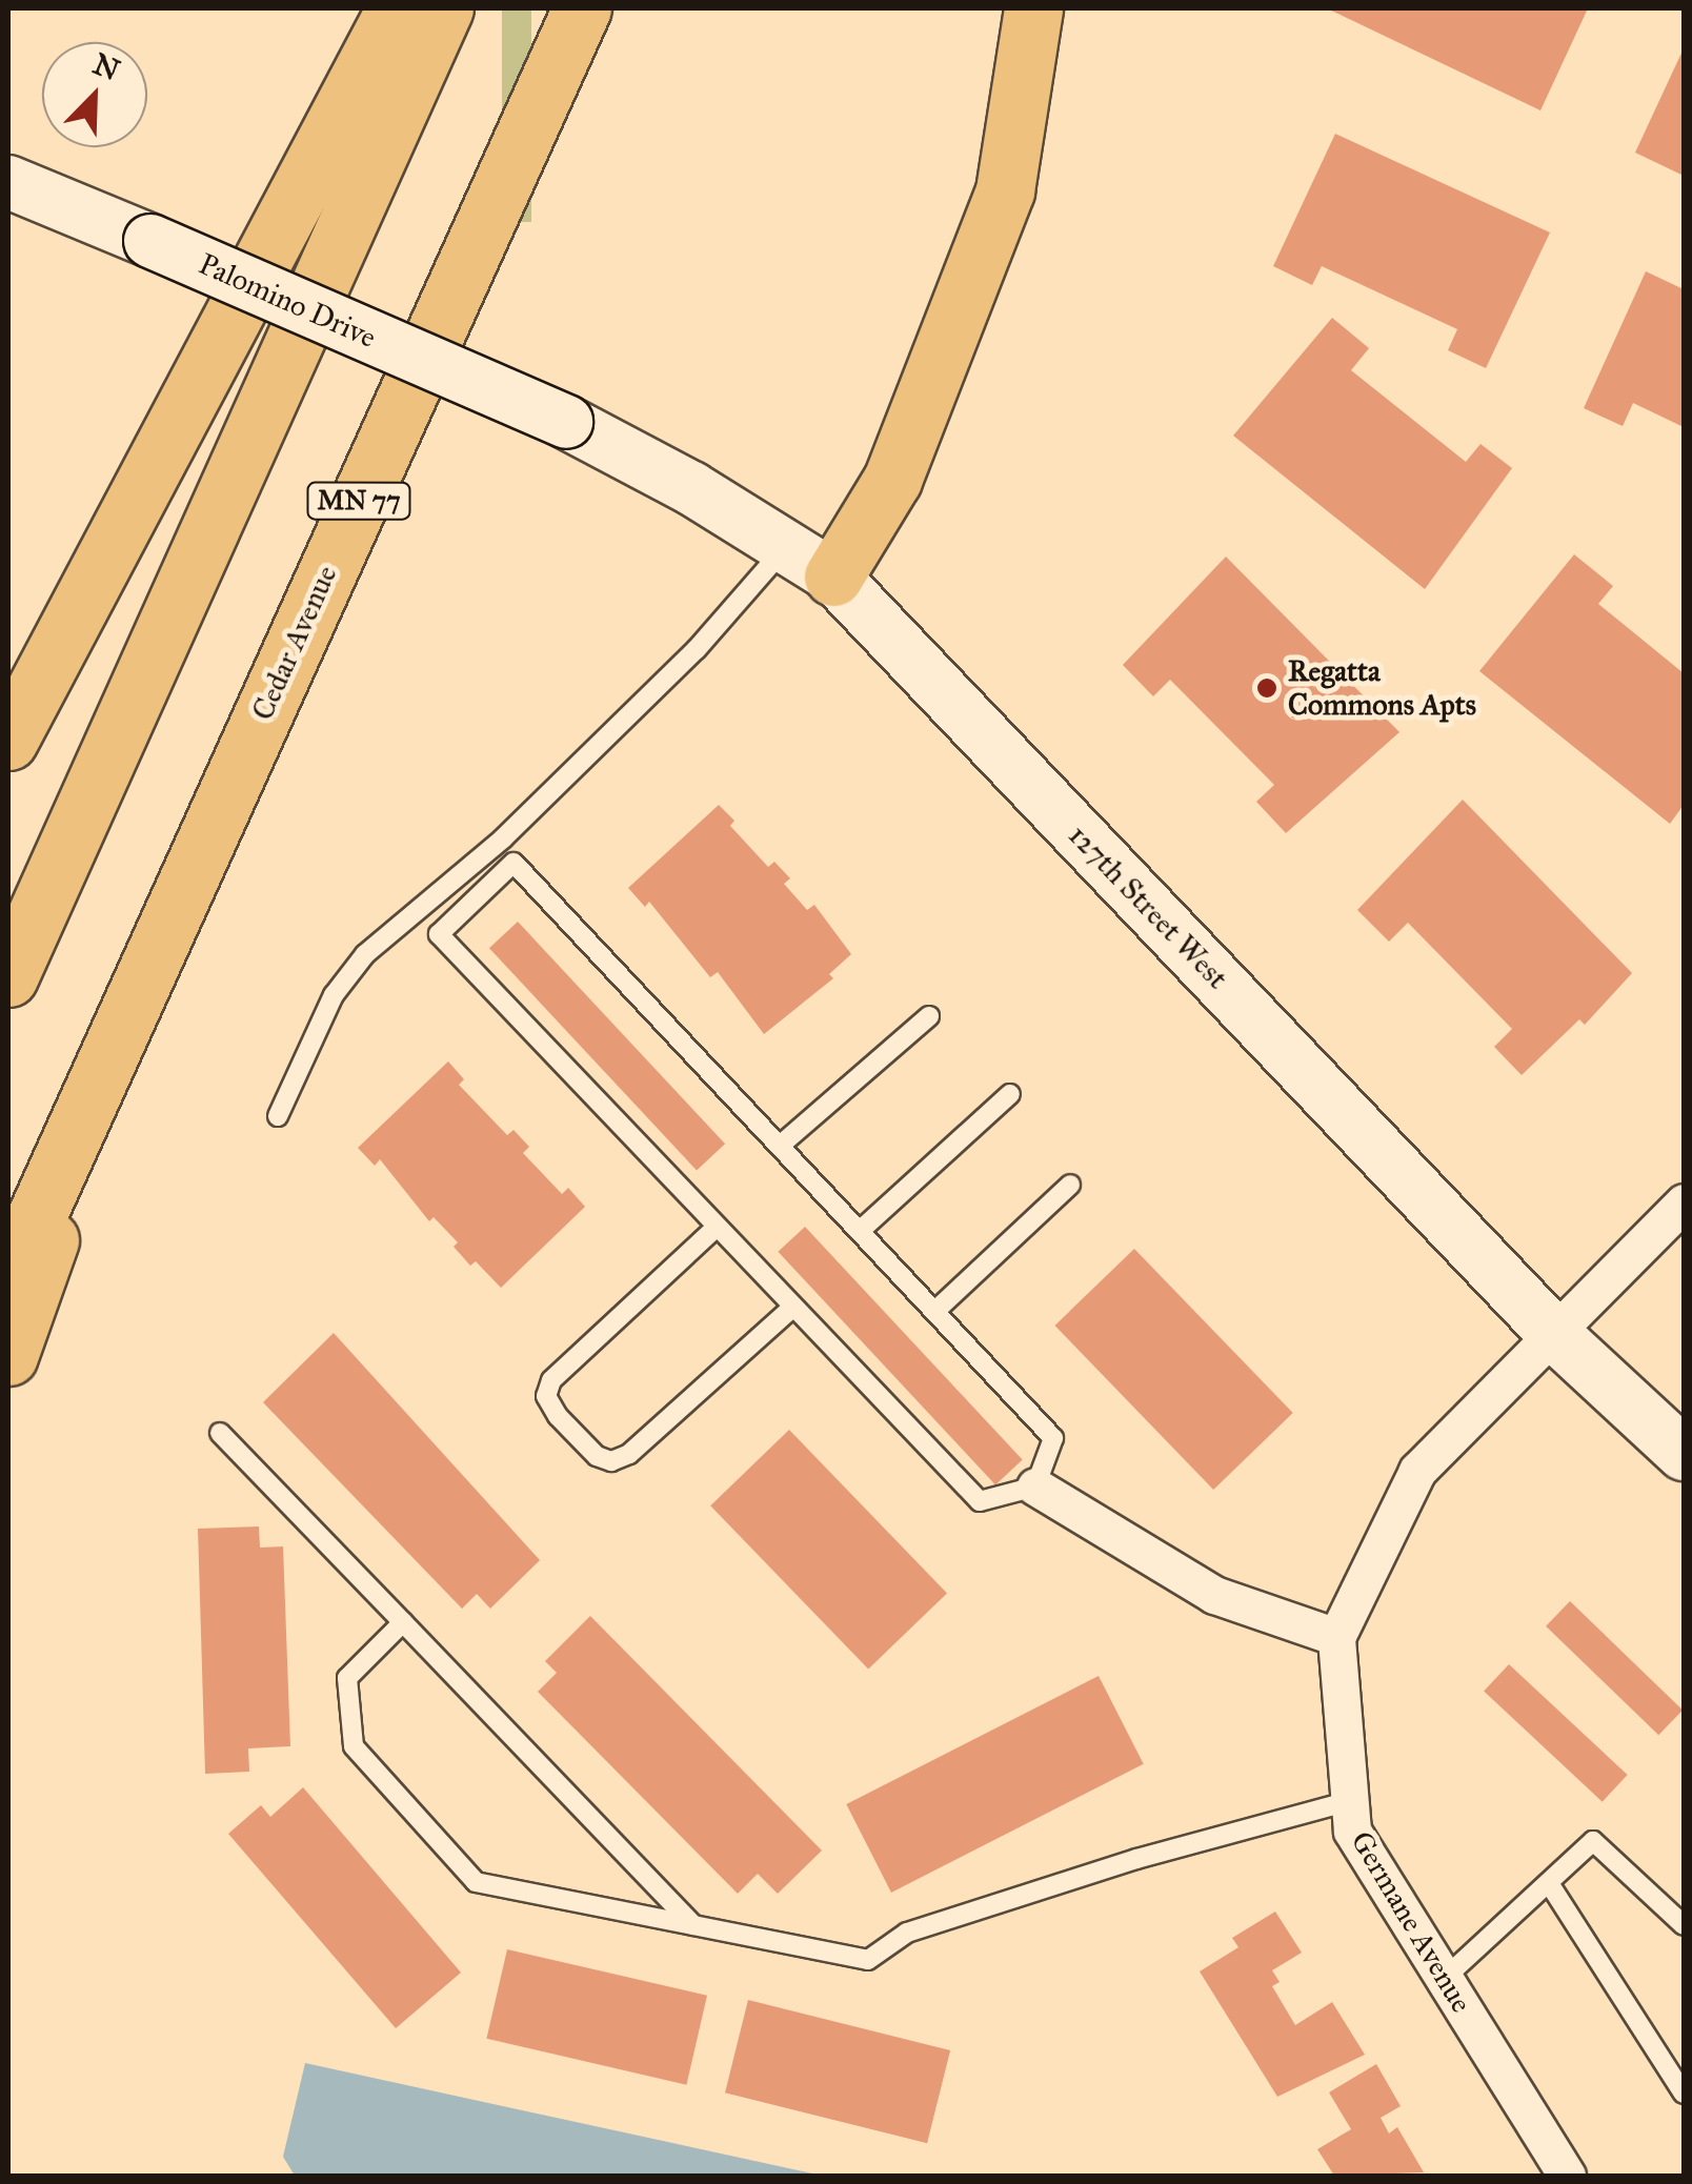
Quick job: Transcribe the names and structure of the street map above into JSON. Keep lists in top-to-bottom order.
{
  "streets": {
    "highway": ["MN 77", "Cedar Avenue"],
    "street": ["Palomino Drive", "127th Street West", "Germane Avenue"]
  },
  "crossings": [
    ["Palomino Drive", "127th Street West"]
  ],
  "places": ["Regatta Commons Apts"],
  "north": "top right"
}
